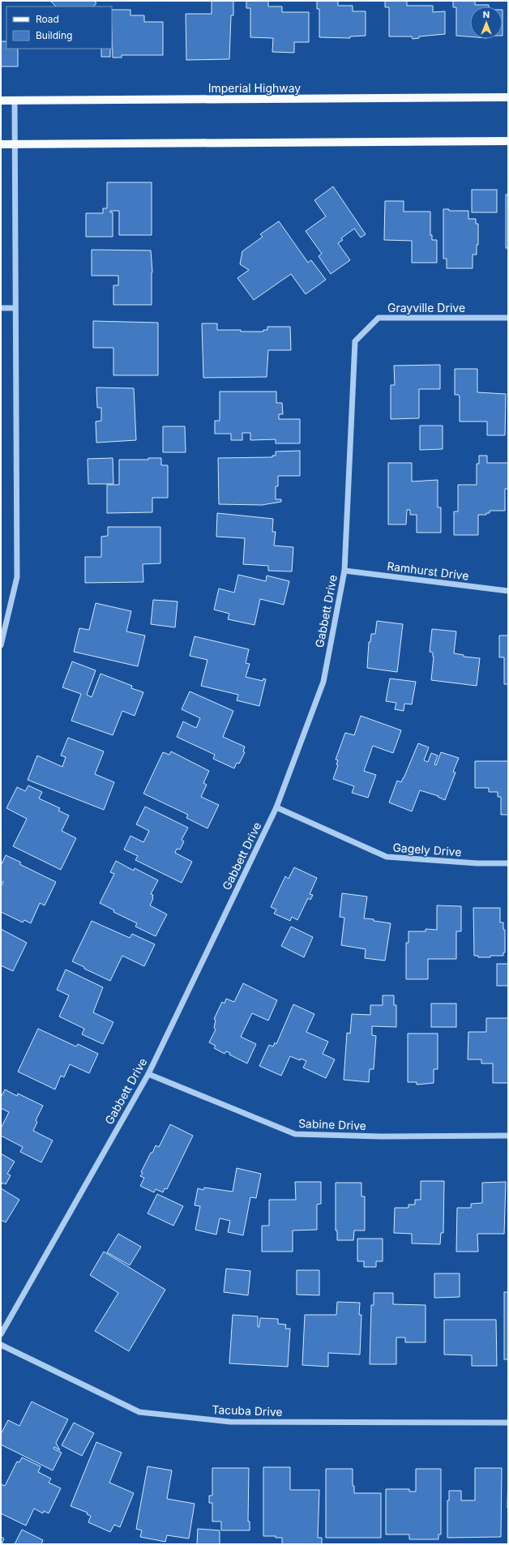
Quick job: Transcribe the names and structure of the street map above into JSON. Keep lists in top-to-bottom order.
{
  "streets": {
    "main road": ["Imperial Highway"],
    "street": [
      "Grayville Drive",
      "Ramhurst Drive",
      "Gabbett Drive",
      "Gagely Drive",
      "Sabine Drive",
      "Tacuba Drive"
    ]
  },
  "crossings": [
    ["Grayville Drive", "Gabbett Drive"],
    ["Ramhurst Drive", "Gabbett Drive"],
    ["Gabbett Drive", "Gagely Drive"],
    ["Gabbett Drive", "Sabine Drive"]
  ],
  "legend": ["Road", "Building"],
  "north": "top"
}
